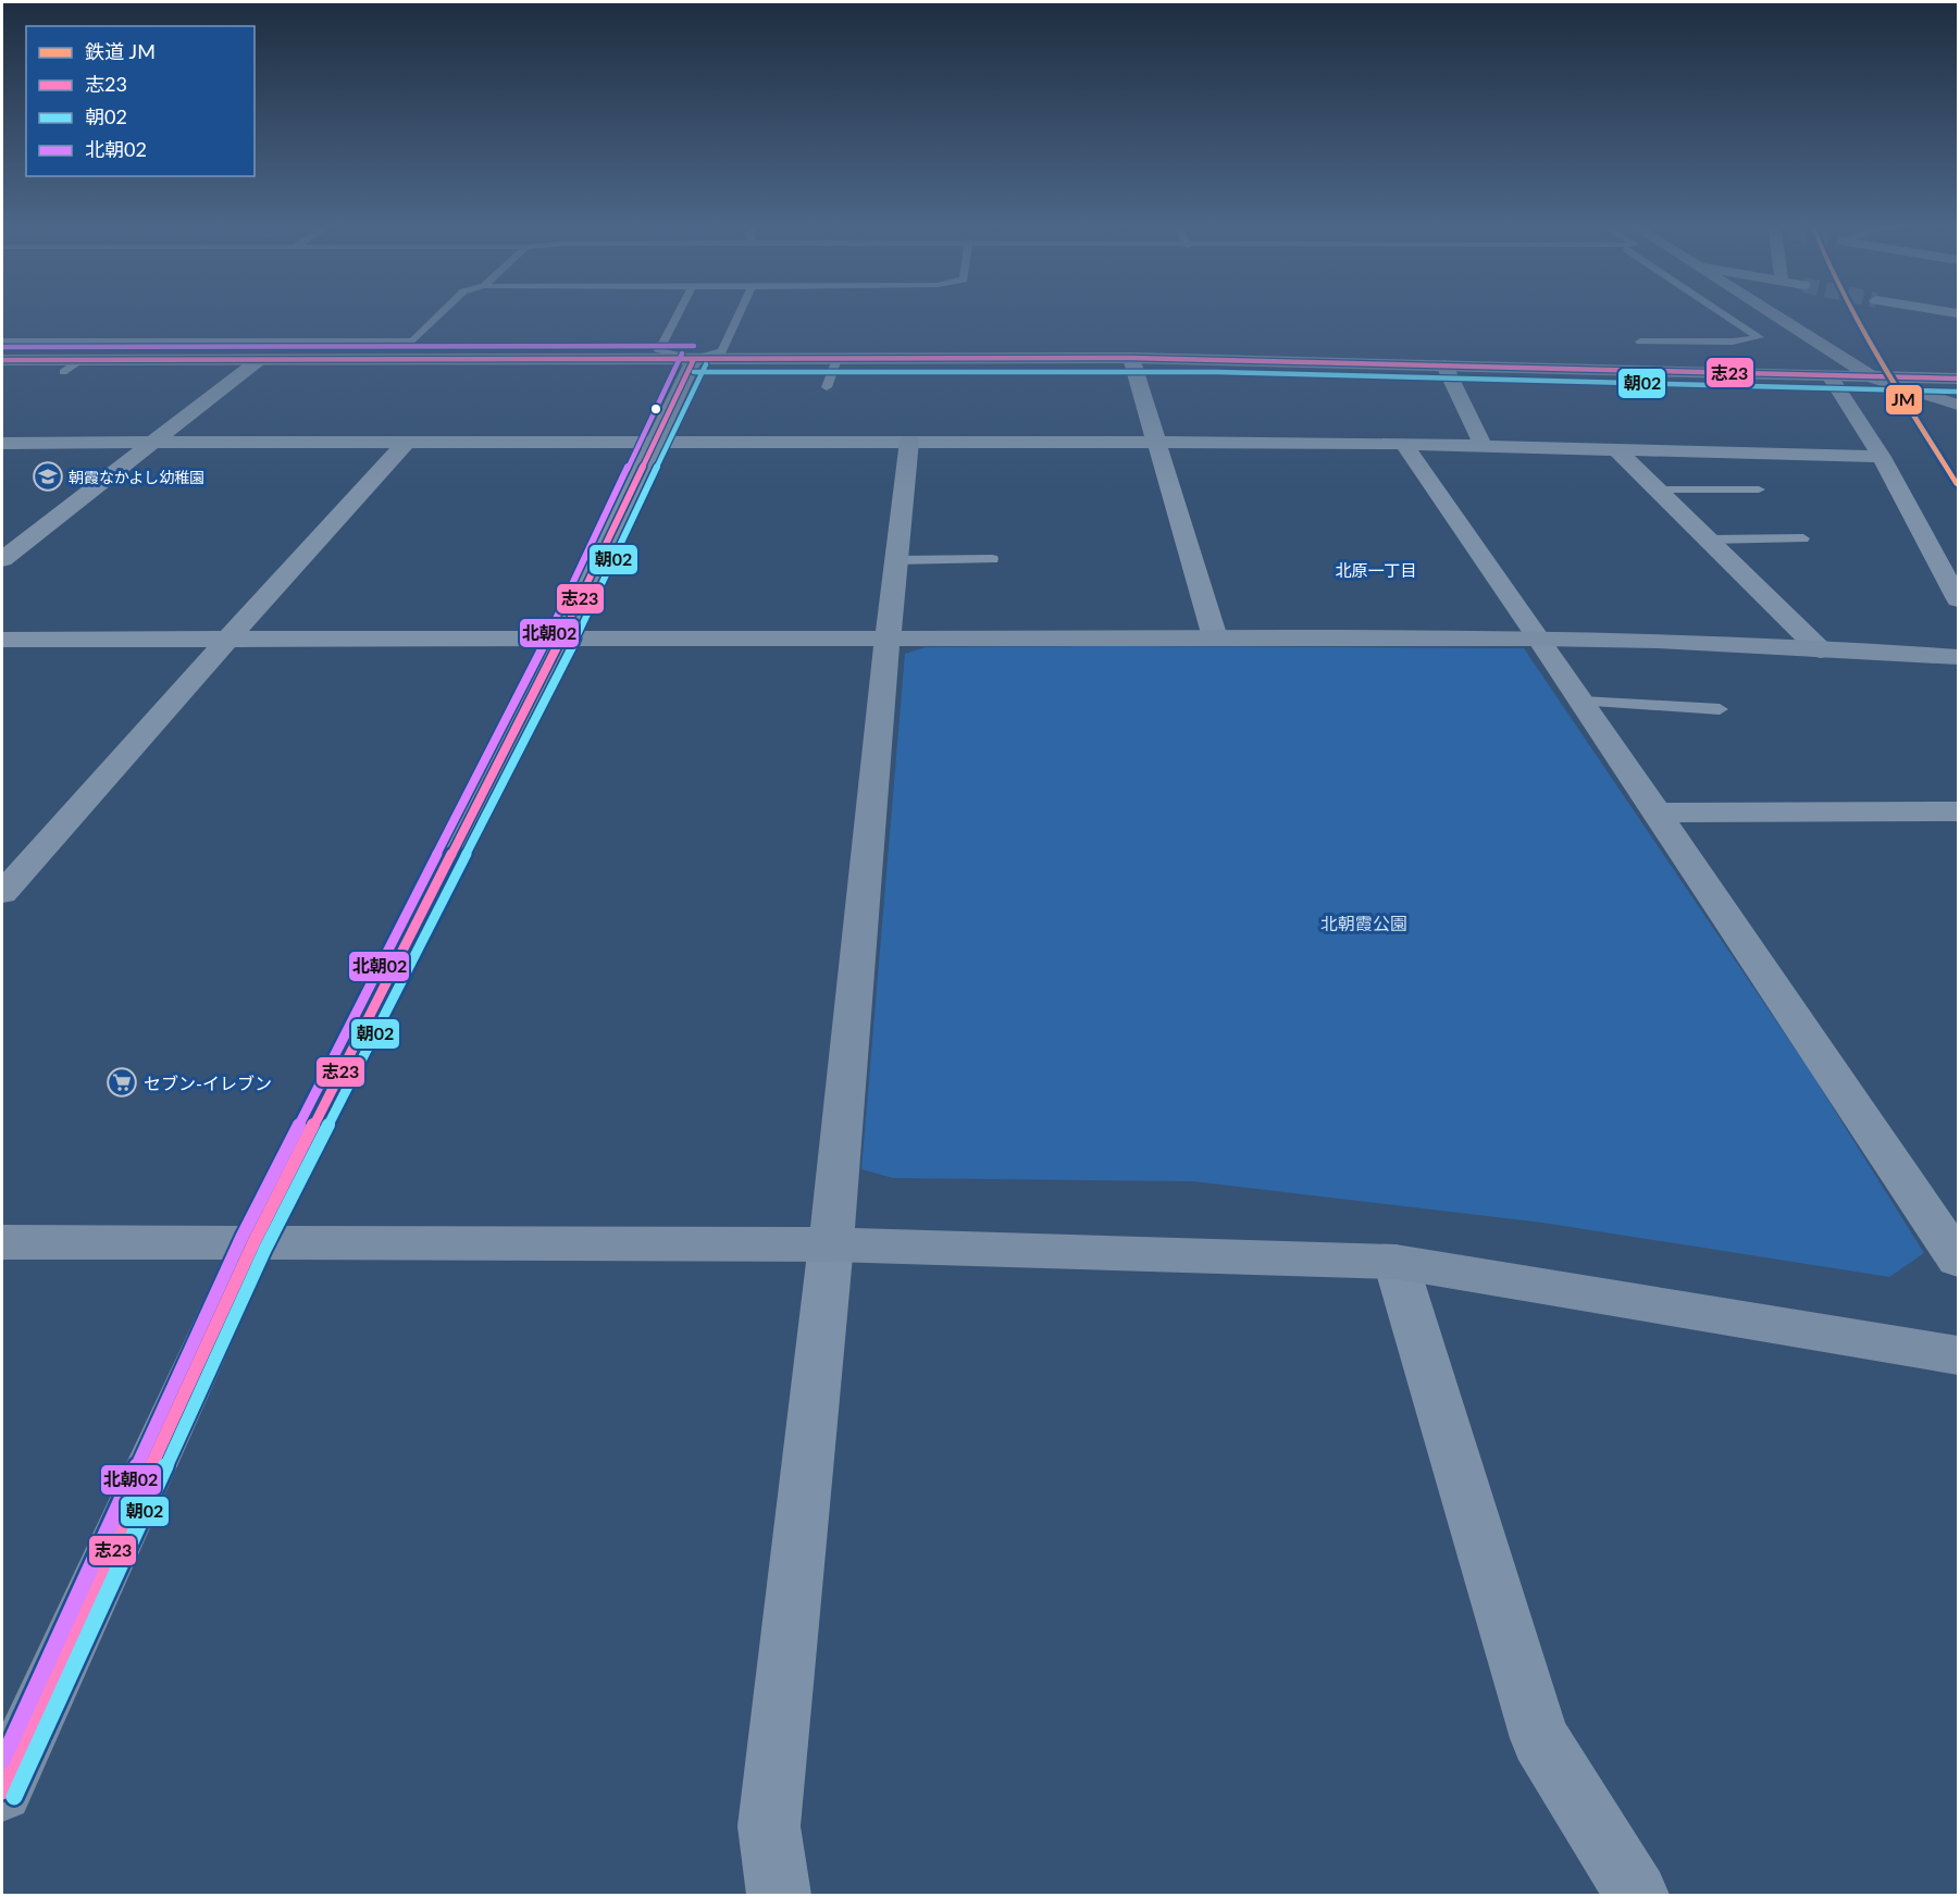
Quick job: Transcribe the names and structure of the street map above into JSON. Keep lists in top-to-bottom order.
{
  "districts": ["北原一丁目"],
  "parks": ["北朝霞公園"],
  "places": {
    "school or university": ["朝霞なかよし幼稚園"],
    "supermarket": ["セブン-イレブン"]
  },
  "lines": [
    "rail line JM",
    "transit line 北朝02",
    "transit line 志23",
    "transit line 朝02"
  ],
  "legend": [
    "鉄道 JM",
    "志23",
    "朝02",
    "北朝02"
  ]
}
